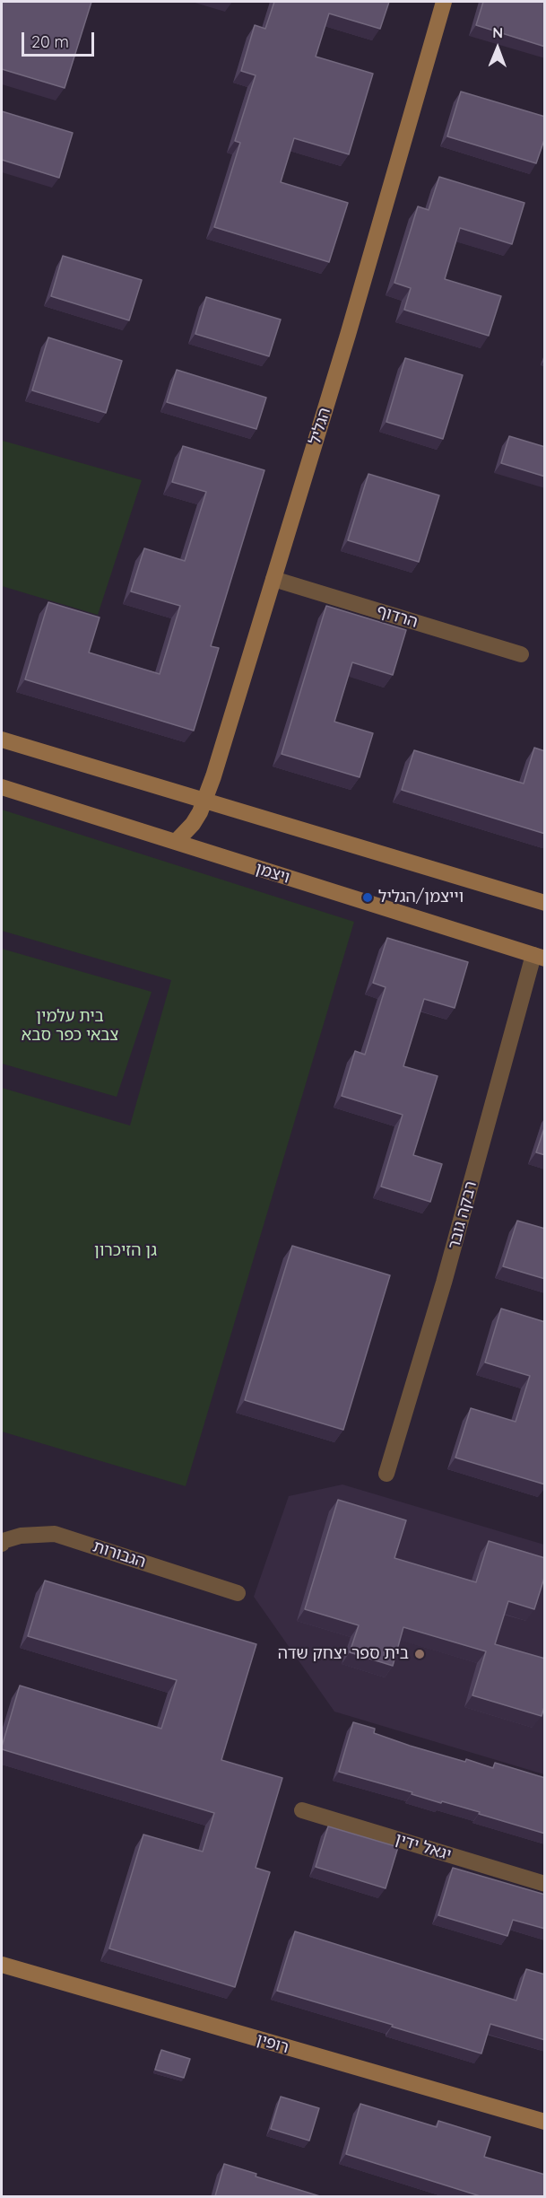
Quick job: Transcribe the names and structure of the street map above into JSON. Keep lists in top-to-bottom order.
{
  "streets": {
    "street": [
      "הגליל",
      "הרדוף",
      "ויצמן",
      "רבקה גובר",
      "הגבורות",
      "יגאל ידין",
      "רופין"
    ]
  },
  "crossings": [
    ["הגליל", "הרדוף"],
    ["הגליל", "ויצמן"],
    ["ויצמן", "רבקה גובר"]
  ],
  "parks": ["בית עלמין צבאי כפר סבא", "גן הזיכרון"],
  "places": ["וייצמן/הגליל", "בית ספר יצחק שדה"],
  "scale_bar": "20 m",
  "north": "top"
}
